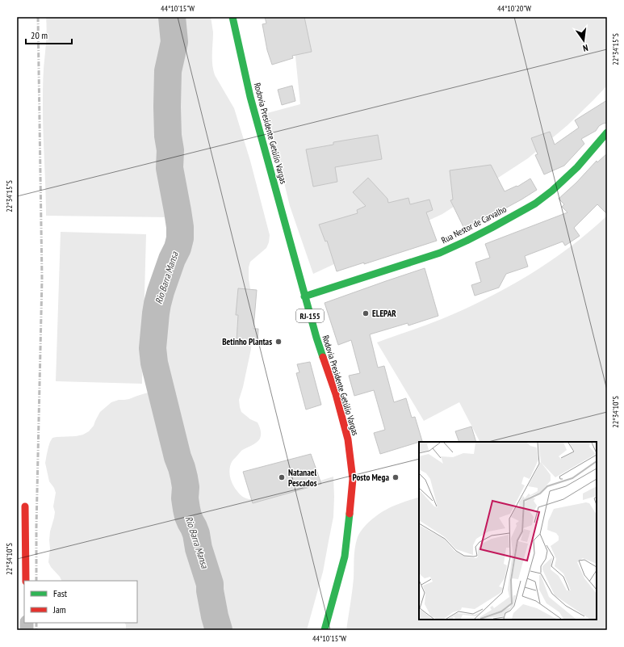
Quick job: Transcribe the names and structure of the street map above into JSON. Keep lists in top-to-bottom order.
{
  "streets": {
    "main road": ["Rodovia Presidente Getúlio Vargas", "Rua Nestor de Carvalho", "RJ-155"]
  },
  "crossings": [
    ["Rodovia Presidente Getúlio Vargas", "Rua Nestor de Carvalho"]
  ],
  "water": ["Rio Barra Mansa"],
  "places": [
    "ELEPAR",
    "Betinho Plantas",
    "Natanael Pescados",
    "Posto Mega"
  ],
  "legend": ["Fast", "Jam"],
  "scale_bar": "20 m",
  "north": "bottom",
  "coordinates": [
    "44°10'15\"W",
    "44°10'20\"W",
    "22°34'15\"S",
    "22°34'10\"S"
  ]
}
